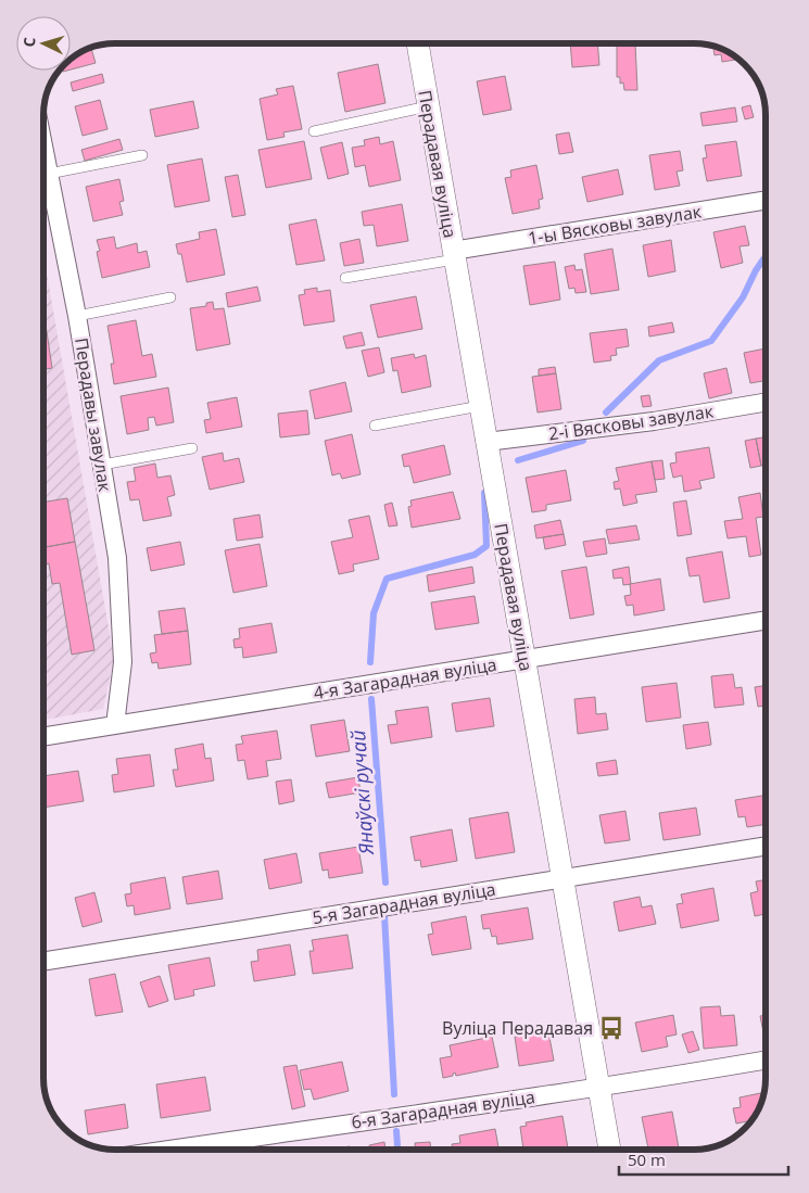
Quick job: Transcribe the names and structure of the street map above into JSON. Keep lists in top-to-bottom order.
{
  "streets": {
    "street": [
      "Перадавая вуліца",
      "1-ы Вясковы завулак",
      "Перадавы завулак",
      "2-і Вясковы завулак",
      "4-я Загарадная вуліца",
      "5-я Загарадная вуліца",
      "6-я Загарадная вуліца"
    ]
  },
  "crossings": [
    ["Перадавая вуліца", "1-ы Вясковы завулак"],
    ["Перадавая вуліца", "2-і Вясковы завулак"],
    ["Перадавая вуліца", "4-я Загарадная вуліца"],
    ["Перадавая вуліца", "5-я Загарадная вуліца"],
    ["Перадавая вуліца", "6-я Загарадная вуліца"],
    ["Перадавы завулак", "4-я Загарадная вуліца"]
  ],
  "water": ["Янаўскі ручай"],
  "places": {
    "bus stop": ["Вуліца Перадавая"]
  },
  "scale_bar": "50 m",
  "north": "left"
}
